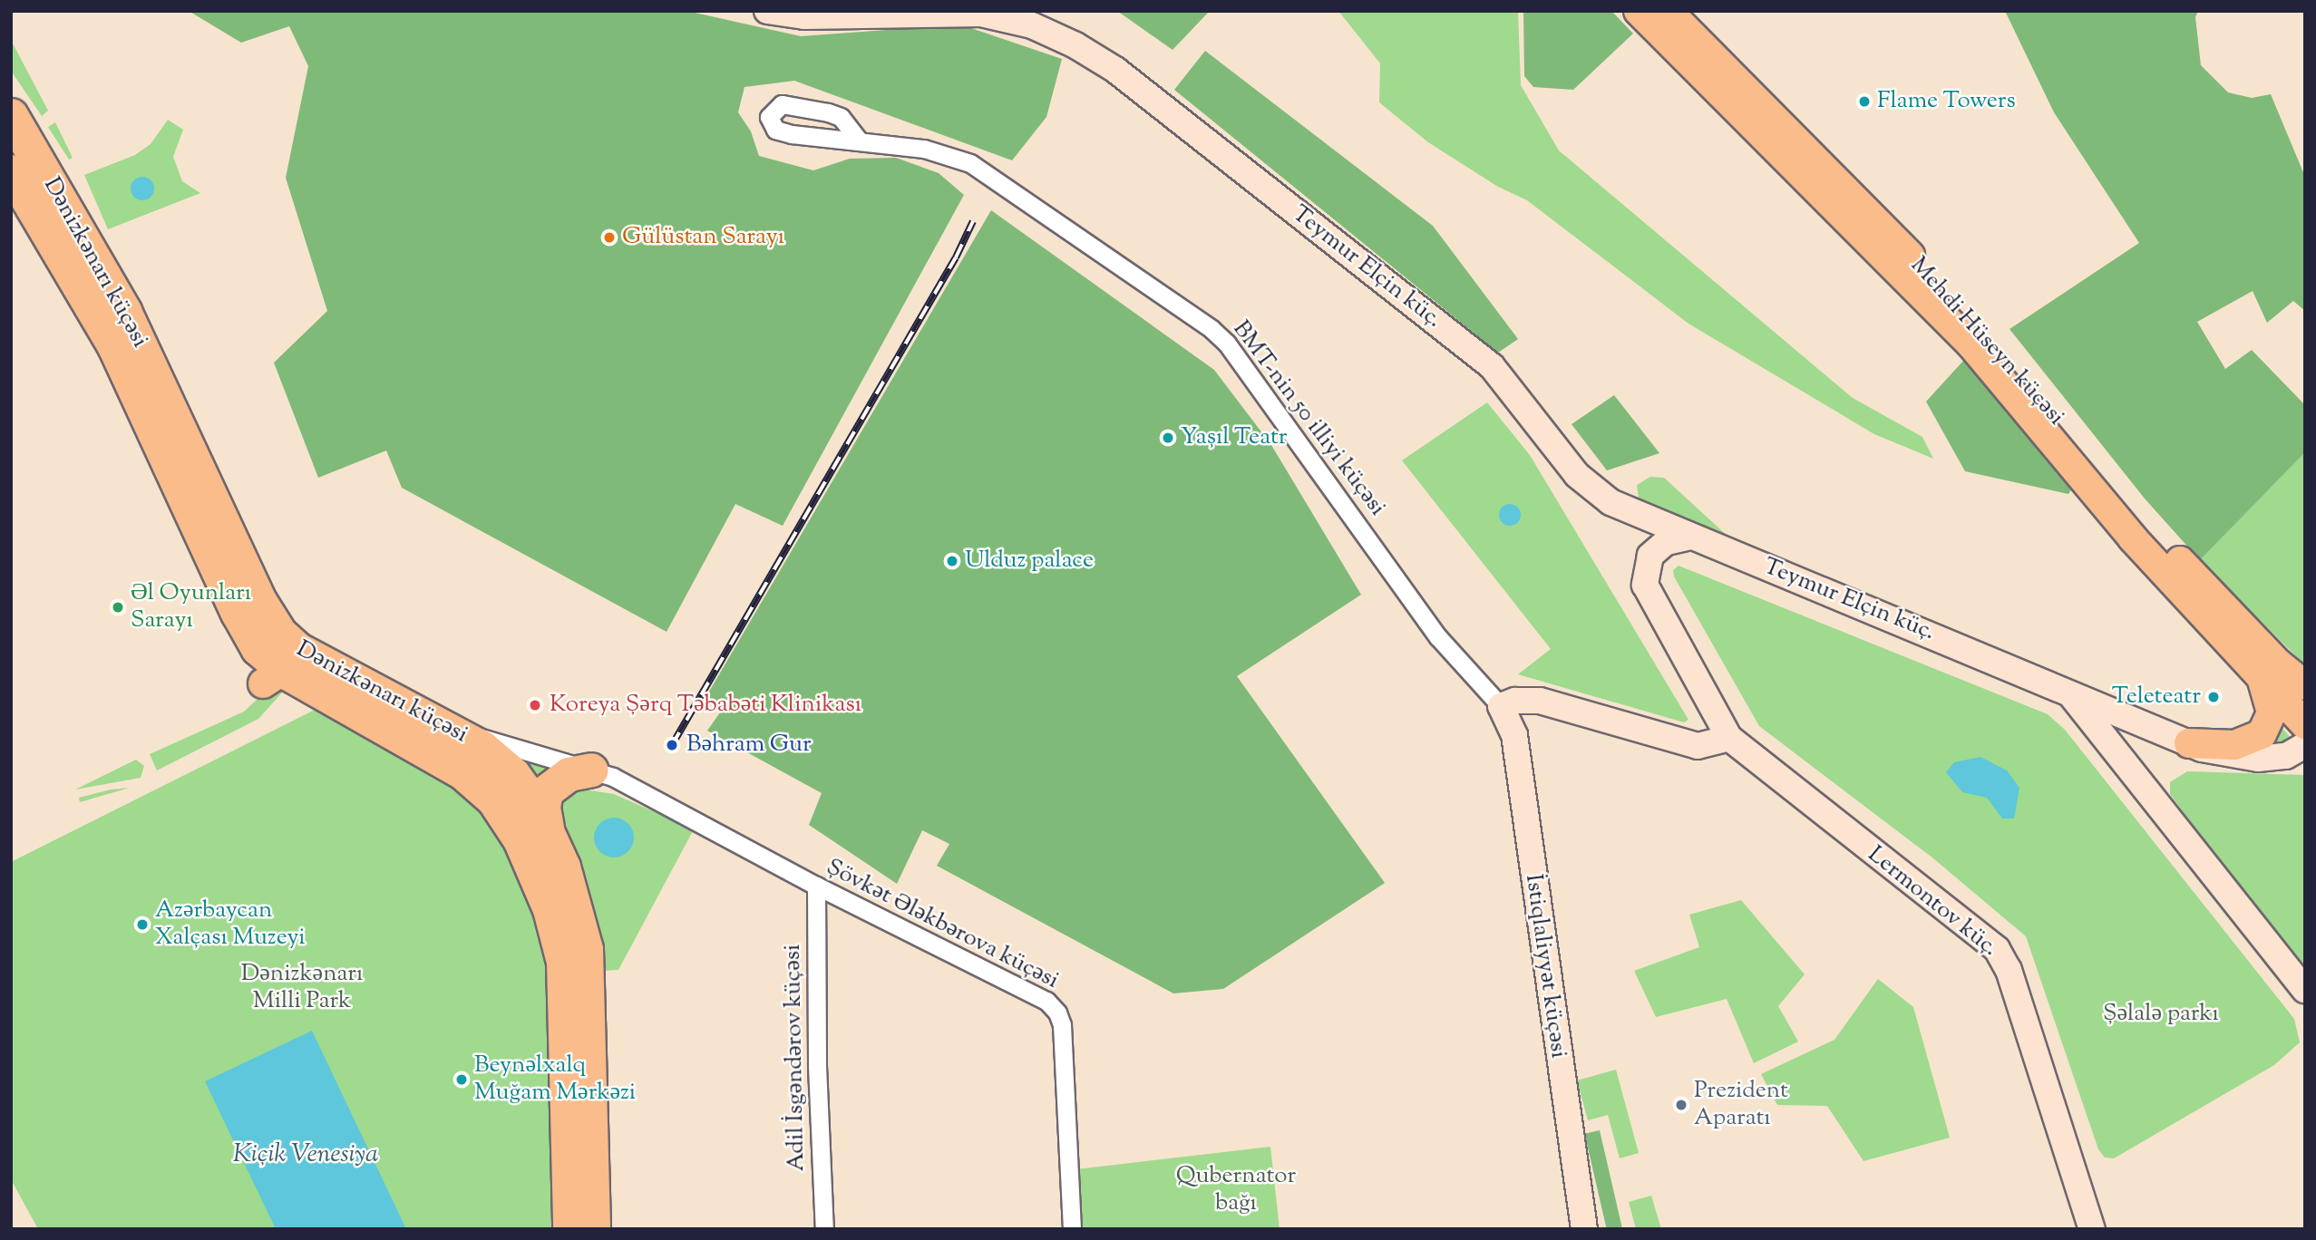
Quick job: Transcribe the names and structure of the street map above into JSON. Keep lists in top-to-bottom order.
{
  "streets": {
    "highway": ["Dənizkənarı küçəsi"],
    "main road": [
      "Teymur Elçin küç.",
      "Mehdi Hüseyn küçəsi",
      "Lermontov küç.",
      "İstiqlaliyyət küçəsi"
    ],
    "street": ["BMT-nin 50 illiyi küçəsi", "Şövkət Ələkbərova küçəsi", "Adil İsgəndərov küçəsi"]
  },
  "crossings": [
    ["Dənizkənarı küçəsi", "Şövkət Ələkbərova küçəsi"],
    ["Teymur Elçin küç.", "Lermontov küç."],
    ["BMT-nin 50 illiyi küçəsi", "İstiqlaliyyət küçəsi"],
    ["Şövkət Ələkbərova küçəsi", "Adil İsgəndərov küçəsi"]
  ],
  "water": ["Kiçik Venesiya"],
  "parks": ["Dənizkənarı Milli Park", "Şəlalə parkı", "Qubernator bağı"],
  "places": [
    "Flame Towers",
    "Gülüstan Sarayı",
    "Yaşıl Teatr",
    "Ulduz palace",
    "Əl Oyunları Sarayı",
    "Teleteatr",
    "Koreya Şərq Təbabəti Klinikası",
    "Bəhram Gur",
    "Azərbaycan Xalçası Muzeyi",
    "Beynəlxalq Muğam Mərkəzi",
    "Prezident Aparatı"
  ]
}
